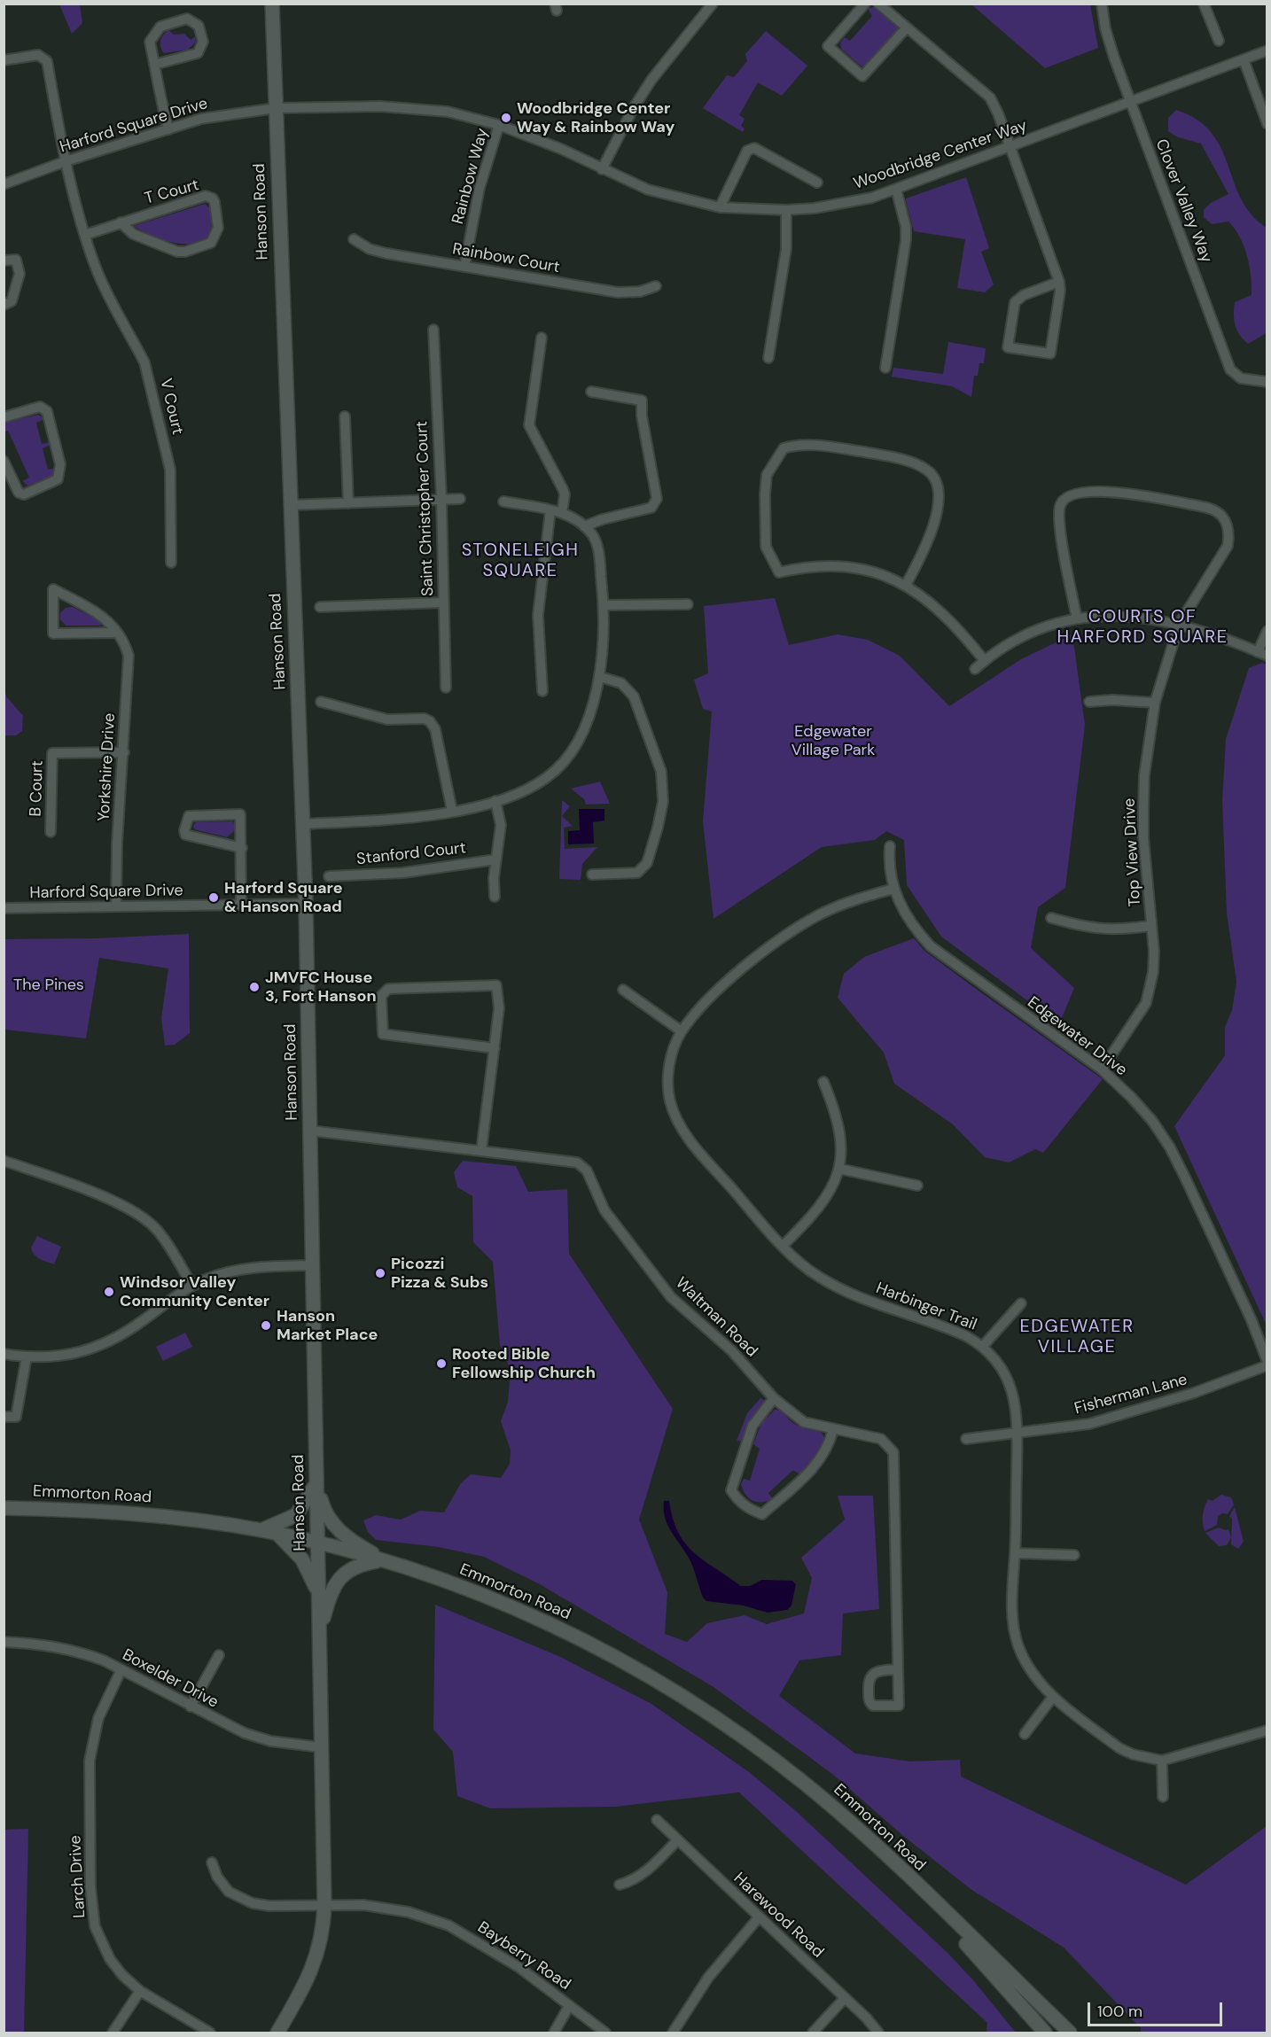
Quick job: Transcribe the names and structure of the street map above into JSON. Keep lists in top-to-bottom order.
{
  "streets": {
    "street": [
      "Harford Square Drive",
      "Woodbridge Center Way",
      "Rainbow Way",
      "T Court",
      "Clover Valley Way",
      "Hanson Road",
      "Rainbow Court",
      "V Court",
      "Saint Christopher Court",
      "Yorkshire Drive",
      "B Court",
      "Top View Drive",
      "Stanford Court",
      "Edgewater Drive",
      "Harbinger Trail",
      "Waltman Road",
      "Fisherman Lane",
      "Emmorton Road",
      "Boxelder Drive",
      "Larch Drive",
      "Harewood Road",
      "Bayberry Road"
    ]
  },
  "crossings": [
    ["Harford Square Drive", "Woodbridge Center Way"],
    ["Harford Square Drive", "Hanson Road"],
    ["Harford Square Drive", "V Court"],
    ["Harford Square Drive", "Yorkshire Drive"],
    ["Woodbridge Center Way", "Rainbow Way"],
    ["Woodbridge Center Way", "Clover Valley Way"],
    ["Woodbridge Center Way", "Hanson Road"],
    ["Rainbow Way", "Rainbow Court"],
    ["T Court", "V Court"],
    ["Hanson Road", "Waltman Road"],
    ["Hanson Road", "Emmorton Road"],
    ["Hanson Road", "Boxelder Drive"],
    ["Hanson Road", "Bayberry Road"],
    ["Yorkshire Drive", "B Court"],
    ["Top View Drive", "Edgewater Drive"],
    ["Edgewater Drive", "Harbinger Trail"],
    ["Edgewater Drive", "Fisherman Lane"],
    ["Harbinger Trail", "Fisherman Lane"],
    ["Boxelder Drive", "Larch Drive"]
  ],
  "districts": ["STONELEIGH SQUARE", "COURTS OF HARFORD SQUARE", "EDGEWATER VILLAGE"],
  "parks": ["Edgewater Village Park", "The Pines"],
  "places": [
    "Woodbridge Center Way & Rainbow Way",
    "Harford Square & Hanson Road",
    "JMVFC House 3, Fort Hanson",
    "Picozzi Pizza & Subs",
    "Windsor Valley Community Center",
    "Hanson Market Place",
    "Rooted Bible Fellowship Church"
  ],
  "scale_bar": "100 m"
}
